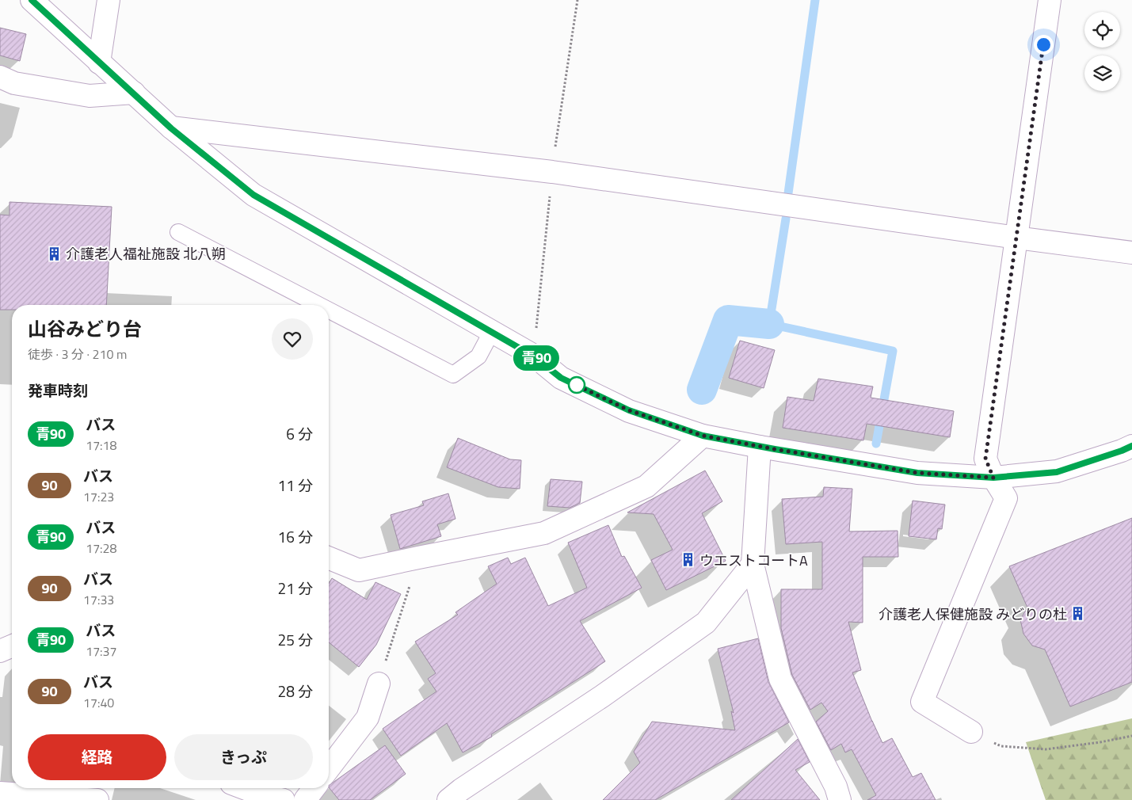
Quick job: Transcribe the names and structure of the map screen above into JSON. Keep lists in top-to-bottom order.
{
  "places": {
    "building": ["介護老人福祉施設 北八朔", "ウエストコートA", "介護老人保健施設 みどりの杜"]
  },
  "lines": ["bus line 青90"],
  "page": {
    "on_map": "青90",
    "heading": [
      ["山谷みどり台", "徒歩 · 3 分 · 210 m"],
      "発車時刻"
    ],
    "list": [
      {
        "mark": "青90",
        "name": "バス",
        "note": "17:18",
        "value": "6 分"
      },
      {
        "mark": "90",
        "name": "バス",
        "note": "17:23",
        "value": "11 分"
      },
      {
        "mark": "青90",
        "name": "バス",
        "note": "17:28",
        "value": "16 分"
      },
      {
        "mark": "90",
        "name": "バス",
        "note": "17:33",
        "value": "21 分"
      },
      {
        "mark": "青90",
        "name": "バス",
        "note": "17:37",
        "value": "25 分"
      },
      {
        "mark": "90",
        "name": "バス",
        "note": "17:40",
        "value": "28 分"
      }
    ],
    "buttons": ["経路", "きっぷ"]
  }
}
